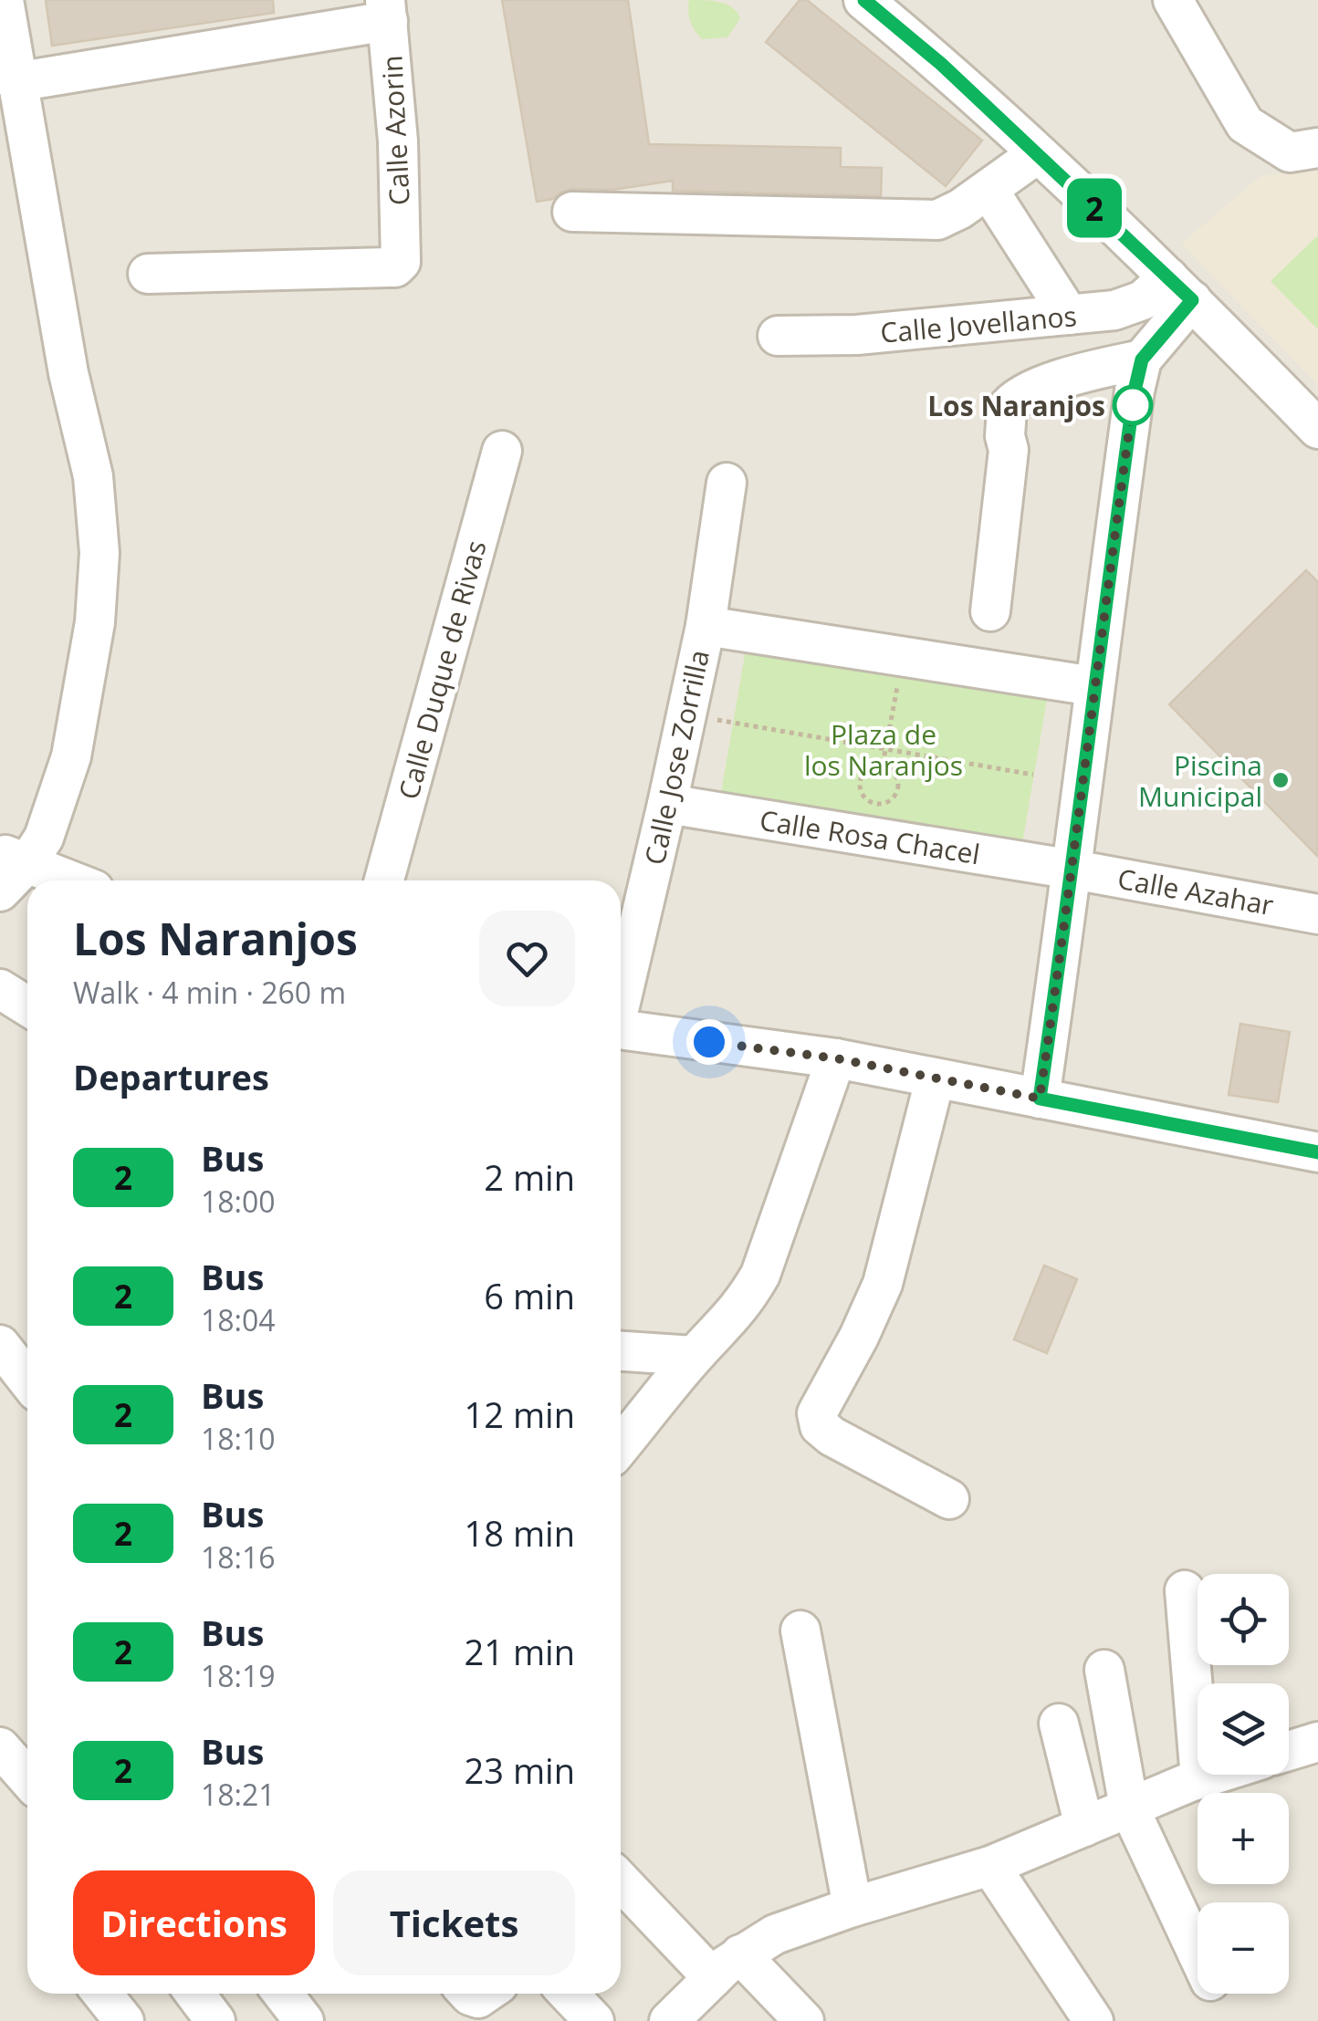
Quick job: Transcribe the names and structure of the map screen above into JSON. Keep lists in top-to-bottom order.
{
  "streets": {
    "street": [
      "Calle Azorin",
      "Calle Jovellanos",
      "Calle Duque de Rivas",
      "Calle Jose Zorrilla",
      "Calle Rosa Chacel",
      "Calle Azahar"
    ]
  },
  "crossings": [
    ["Calle Jose Zorrilla", "Calle Rosa Chacel"],
    ["Calle Rosa Chacel", "Calle Azahar"]
  ],
  "parks": ["Plaza de los Naranjos"],
  "places": ["Los Naranjos", "Piscina Municipal"],
  "lines": ["bus line 2"],
  "page": {
    "on_map": "2",
    "heading": [
      ["Los Naranjos", "Walk · 4 min · 260 m"],
      "Departures"
    ],
    "list": [
      {
        "mark": "2",
        "name": "Bus",
        "note": "18:00",
        "value": "2 min"
      },
      {
        "mark": "2",
        "name": "Bus",
        "note": "18:04",
        "value": "6 min"
      },
      {
        "mark": "2",
        "name": "Bus",
        "note": "18:10",
        "value": "12 min"
      },
      {
        "mark": "2",
        "name": "Bus",
        "note": "18:16",
        "value": "18 min"
      },
      {
        "mark": "2",
        "name": "Bus",
        "note": "18:19",
        "value": "21 min"
      },
      {
        "mark": "2",
        "name": "Bus",
        "note": "18:21",
        "value": "23 min"
      }
    ],
    "map_buttons": ["+", "−"],
    "buttons": ["Directions", "Tickets"]
  }
}
